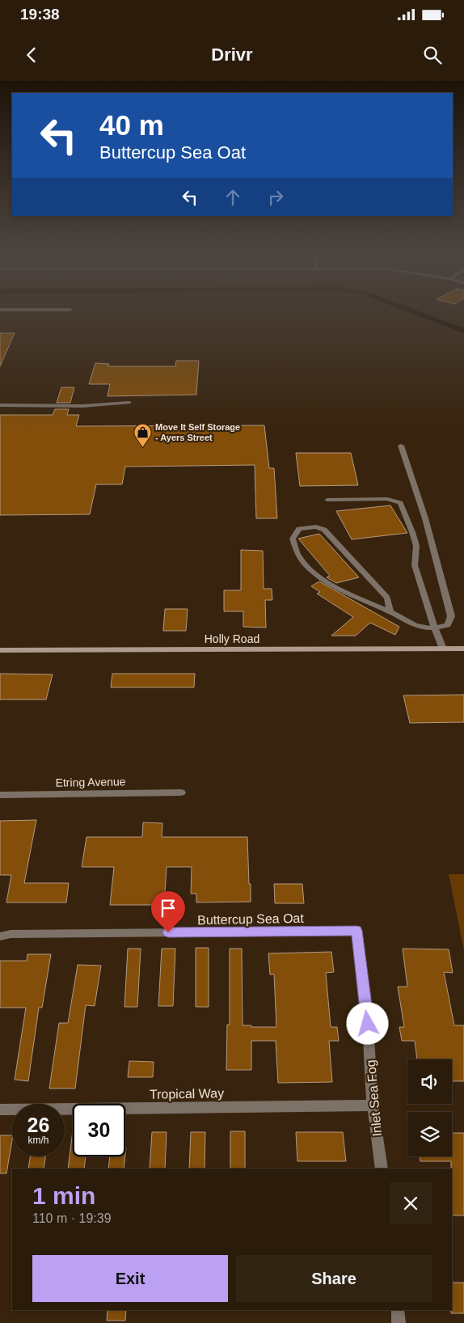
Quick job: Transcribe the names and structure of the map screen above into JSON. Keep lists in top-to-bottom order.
{
  "streets": {
    "main road": ["Holly Road"],
    "street": [
      "Etring Avenue",
      "Buttercup Sea Oat",
      "Tropical Way",
      "Inlet Sea Fog"
    ]
  },
  "crossings": [
    ["Buttercup Sea Oat", "Inlet Sea Fog"],
    ["Tropical Way", "Inlet Sea Fog"]
  ],
  "places": {
    "shop": ["Move It Self Storage - Ayers Street"]
  },
  "page": {
    "status": "19:38",
    "header": "Drivr",
    "turn": ["40 m", "Buttercup Sea Oat"],
    "speed": "26 km/h",
    "limit": "30",
    "heading": ["1 min", "110 m · 19:39"],
    "buttons": ["Exit", "Share"]
  }
}
